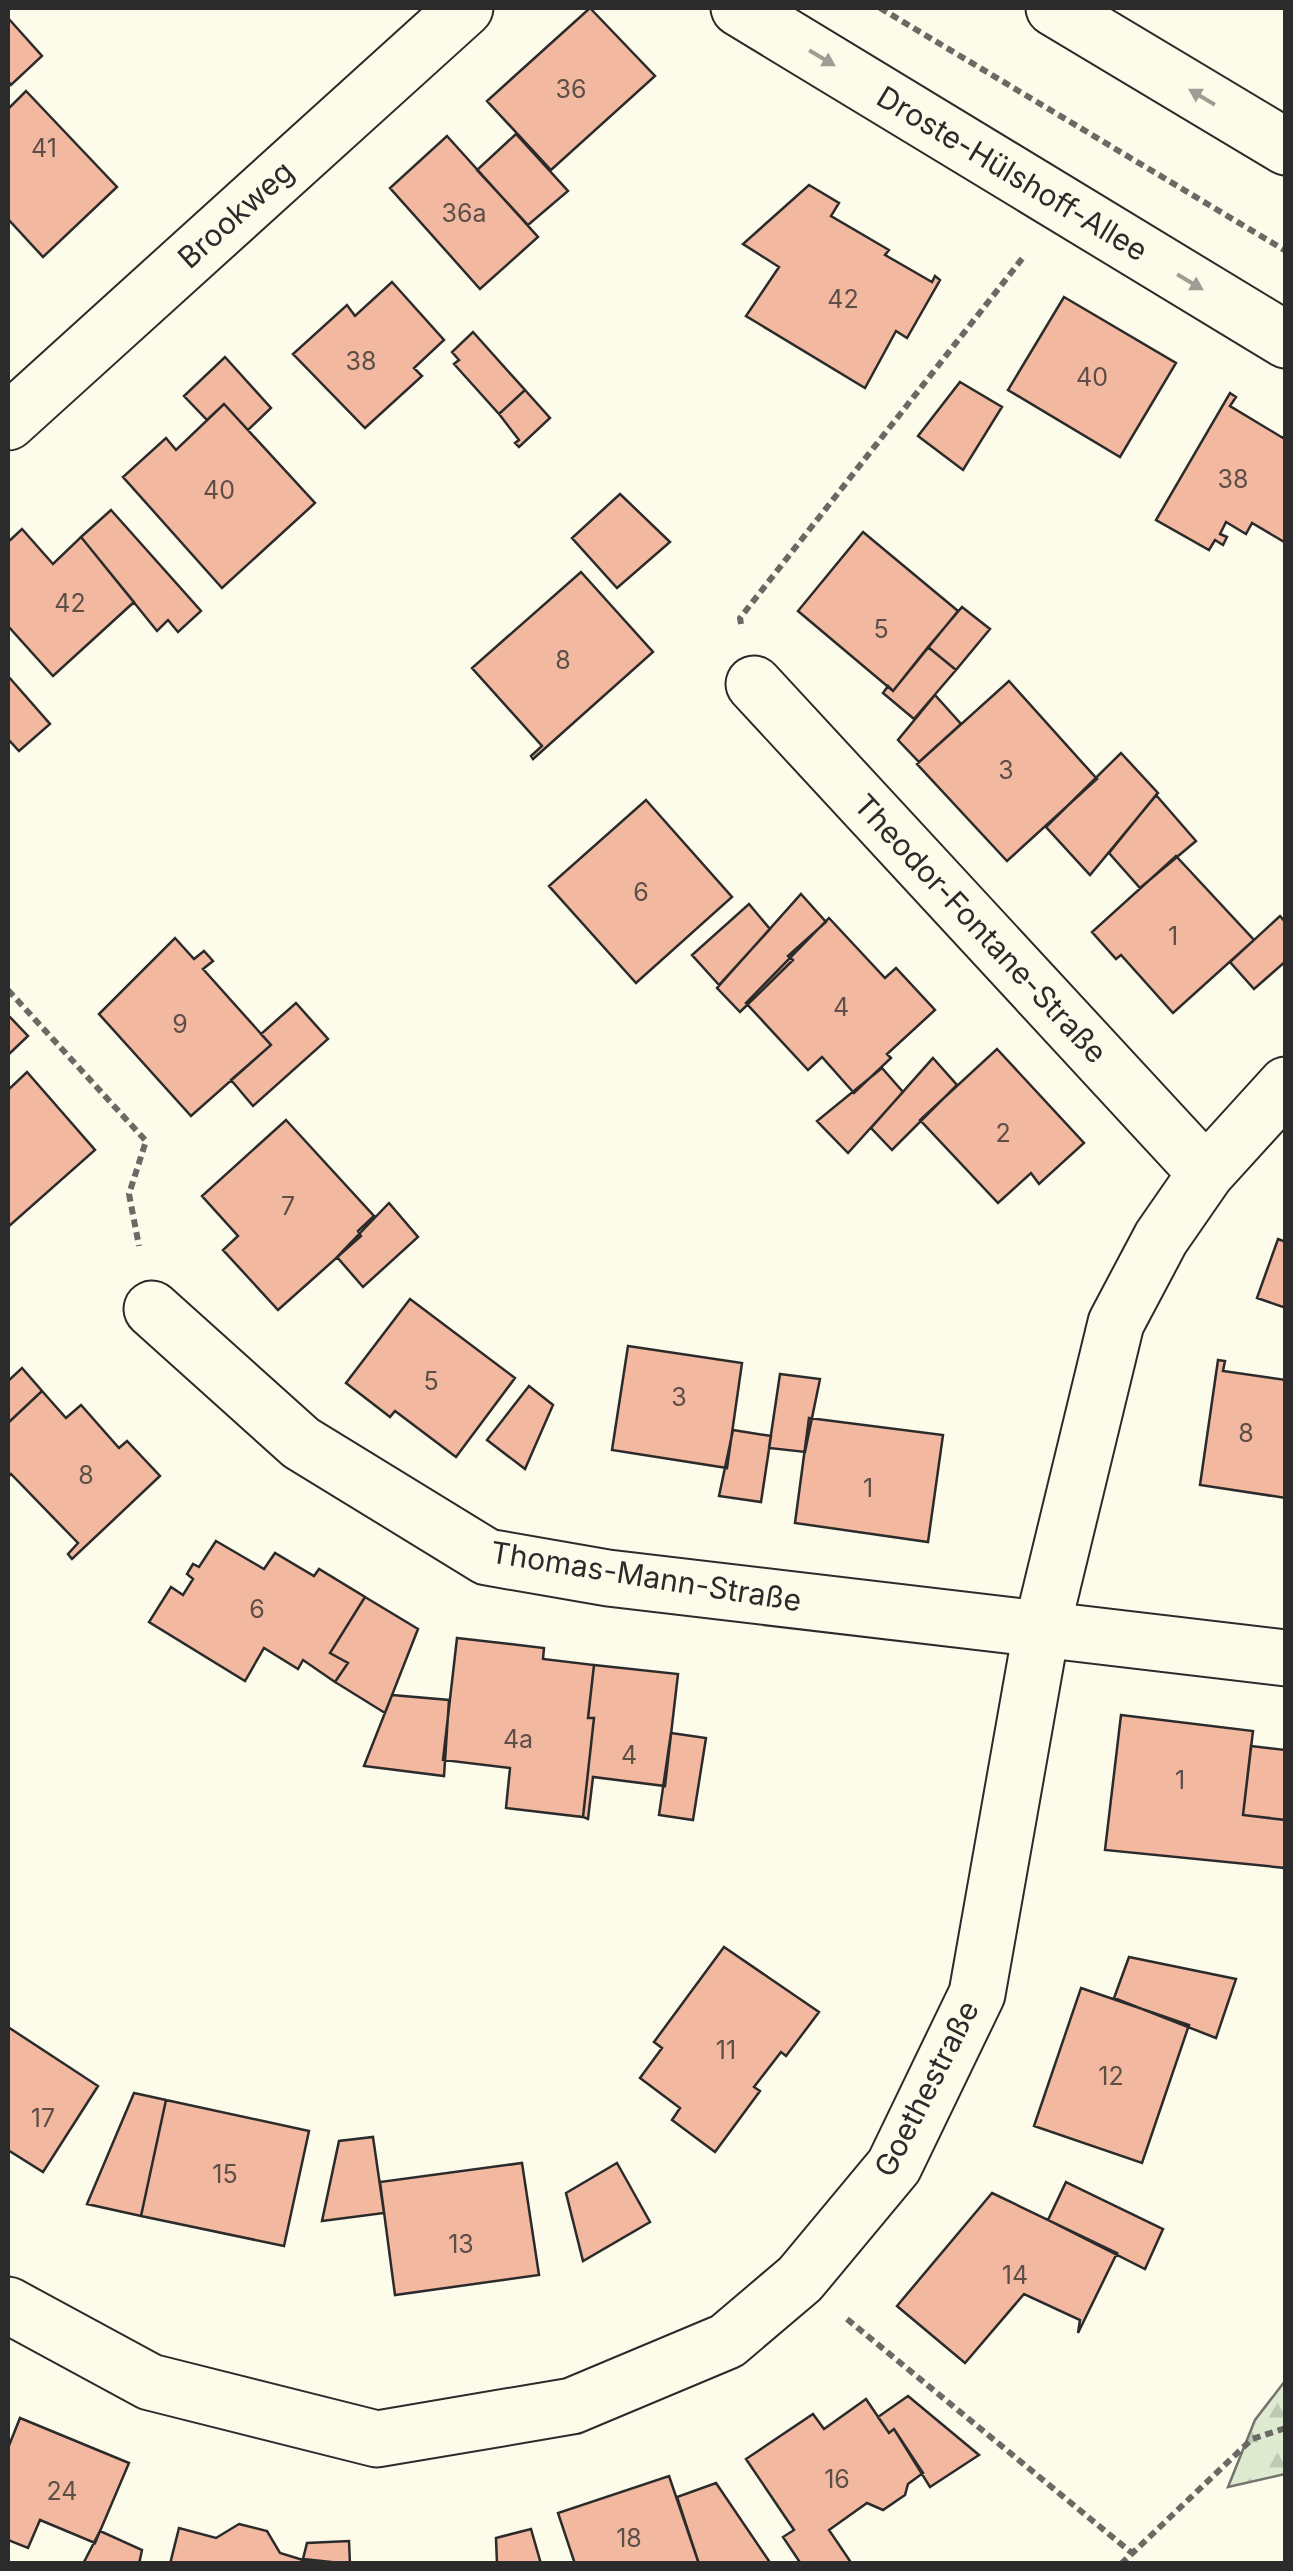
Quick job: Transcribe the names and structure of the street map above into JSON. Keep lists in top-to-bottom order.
{
  "streets": {
    "street": [
      "Droste-Hülshoff-Allee",
      "Brookweg",
      "Theodor-Fontane-Straße",
      "Thomas-Mann-Straße",
      "Goethestraße"
    ]
  },
  "crossings": [
    ["Theodor-Fontane-Straße", "Goethestraße"],
    ["Thomas-Mann-Straße", "Goethestraße"]
  ],
  "house_numbers": [
    "36",
    "41",
    "36a",
    "42",
    "38",
    "40",
    "38",
    "40",
    "42",
    "5",
    "8",
    "3",
    "6",
    "1",
    "4",
    "9",
    "2",
    "7",
    "5",
    "3",
    "8",
    "8",
    "1",
    "6",
    "4a",
    "4",
    "1",
    "11",
    "12",
    "17",
    "15",
    "13",
    "14",
    "16",
    "24",
    "18"
  ]
}
